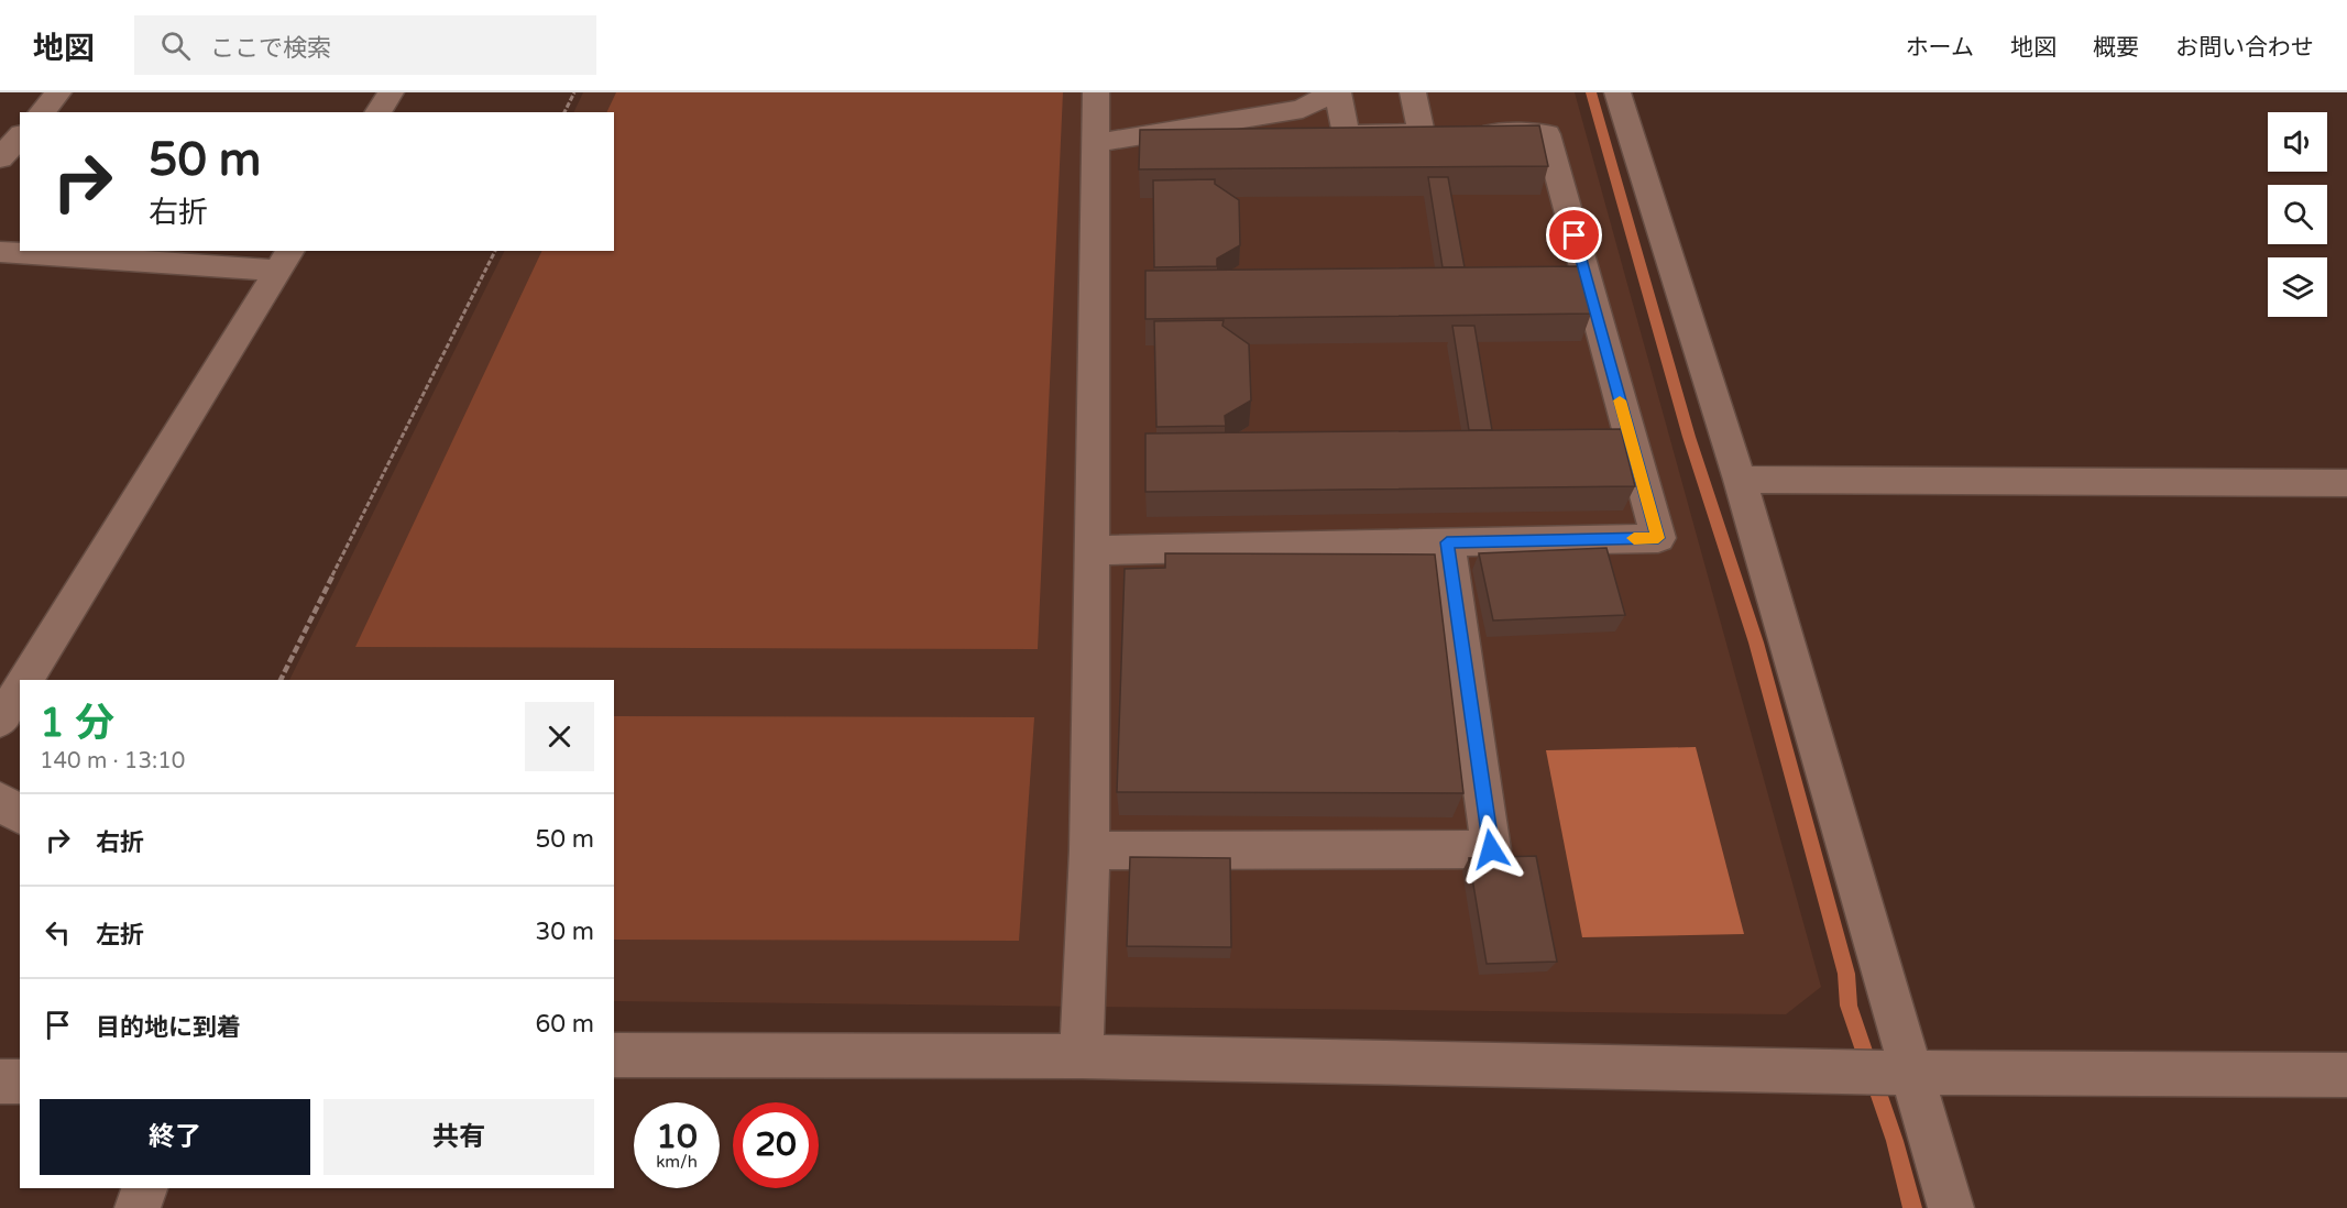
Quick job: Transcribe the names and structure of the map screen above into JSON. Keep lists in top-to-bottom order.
{
  "page": {
    "header": "地図",
    "search": "ここで検索",
    "nav": [
      "ホーム",
      "地図",
      "概要",
      "お問い合わせ"
    ],
    "turn": ["50 m", "右折"],
    "heading": ["1 分", "140 m · 13:10"],
    "list": [
      {
        "name": "右折",
        "value": "50 m"
      },
      {
        "name": "左折",
        "value": "30 m"
      },
      {
        "name": "目的地に到着",
        "value": "60 m"
      }
    ],
    "buttons": ["終了", "共有"],
    "speed": "10 km/h",
    "limit": "20"
  }
}
